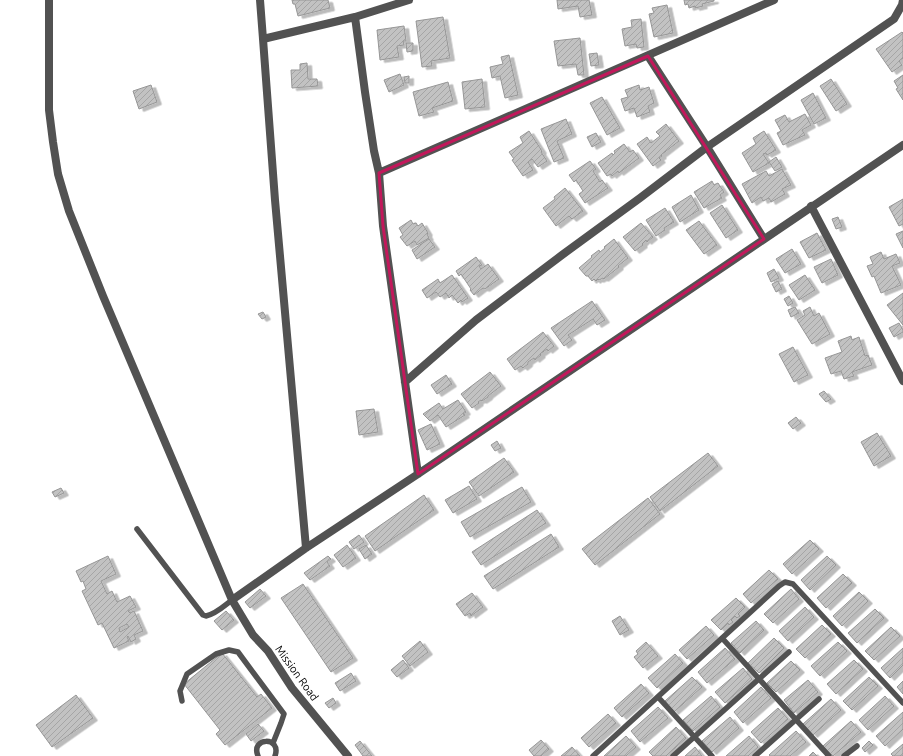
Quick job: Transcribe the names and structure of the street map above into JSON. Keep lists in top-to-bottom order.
{
  "streets": {
    "street": ["Mission Road"]
  }
}
